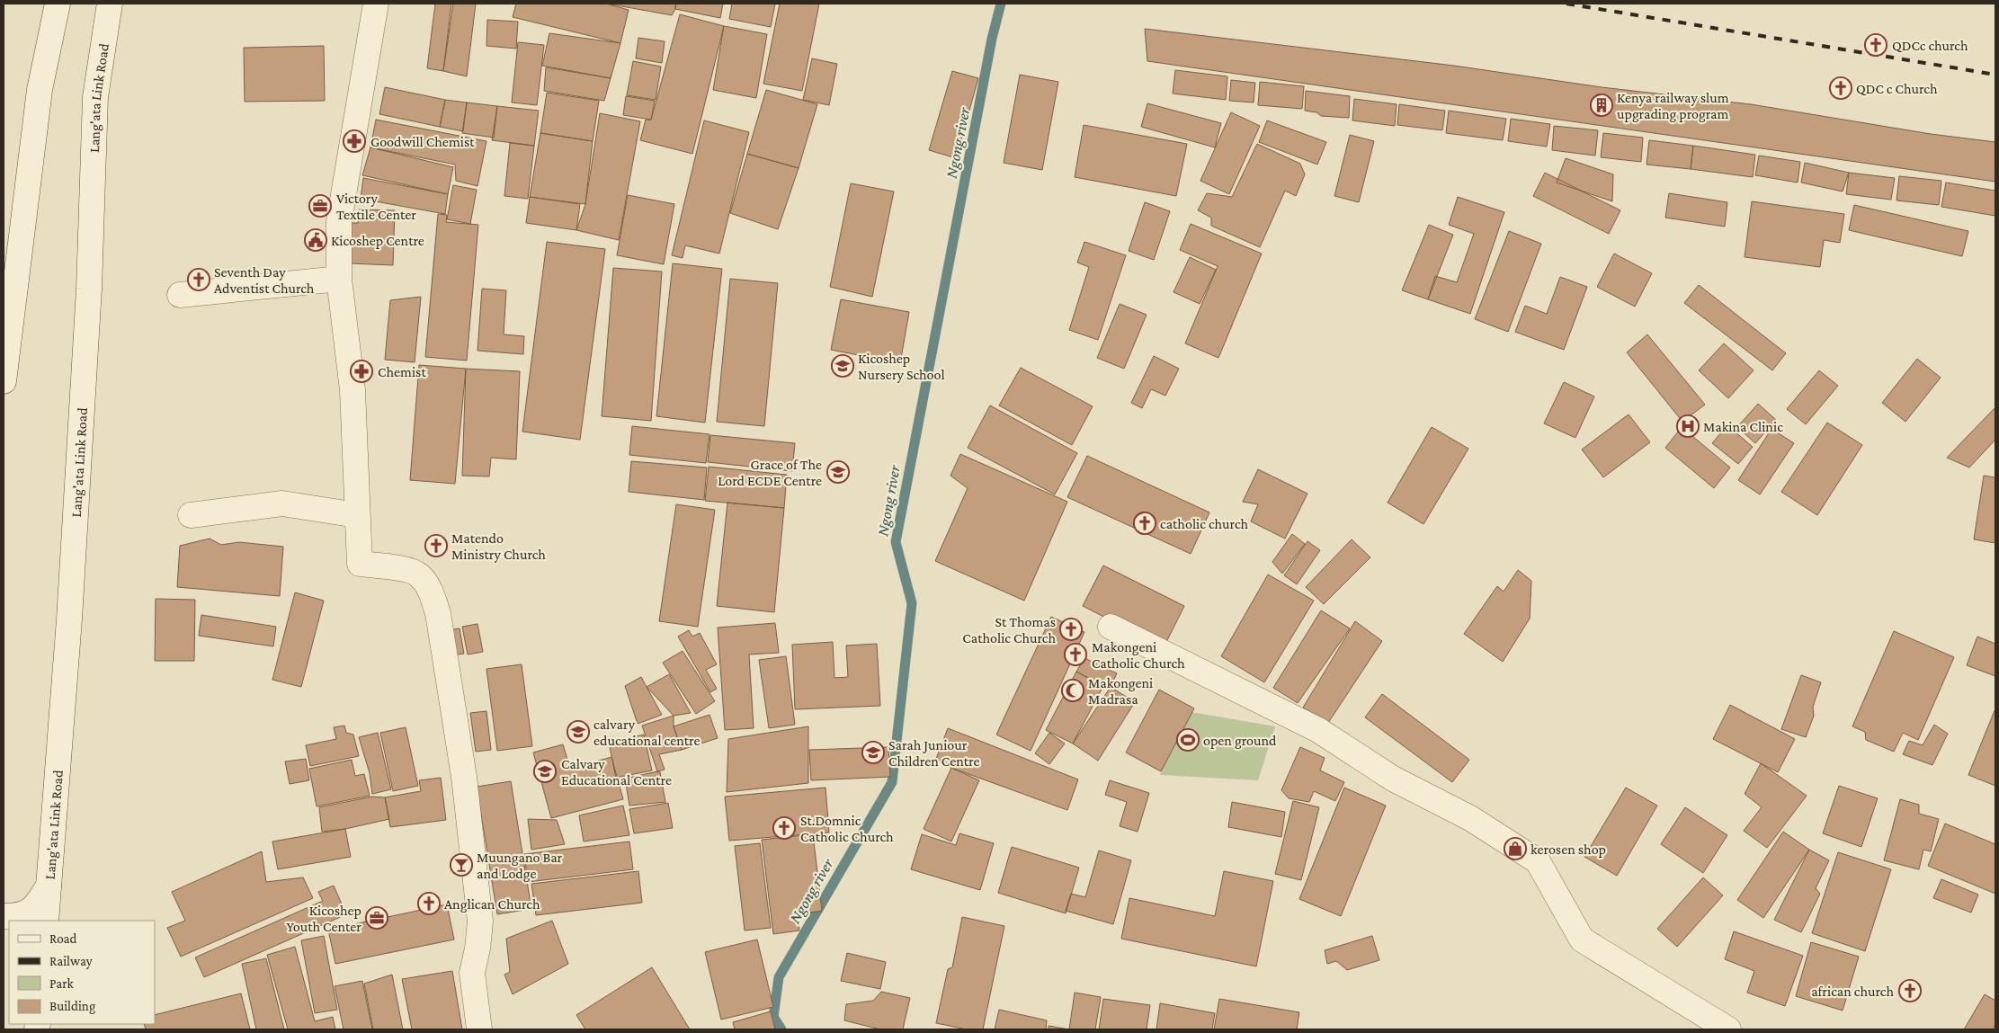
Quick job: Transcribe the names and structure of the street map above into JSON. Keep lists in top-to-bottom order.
{
  "streets": {
    "street": ["Lang'ata Link Road"]
  },
  "water": ["Ngong river"],
  "places": {
    "church": [
      "QDCc church",
      "QDC c Church",
      "Seventh Day Adventist Church",
      "catholic church",
      "Matendo Ministry Church",
      "St Thomas Catholic Church",
      "Makongeni Catholic Church",
      "St.Domnic Catholic Church",
      "Anglican Church",
      "african church"
    ],
    "building": ["Kenya railway slum upgrading program"],
    "pharmacy": ["Goodwill Chemist", "Chemist"],
    "office": ["Victory Textile Center", "Kicoshep Youth Center"],
    "public building": ["Kicoshep Centre"],
    "school or university": [
      "Kicoshep Nursery School",
      "Grace of The Lord ECDE Centre",
      "calvary educational centre",
      "Sarah Juniour Children Centre",
      "Calvary Educational Centre"
    ],
    "hospital": ["Makina Clinic"],
    "mosque": ["Makongeni Madrasa"],
    "sports": ["open ground"],
    "shop": ["kerosen shop"],
    "bar": ["Muungano Bar and Lodge"]
  },
  "legend": [
    "Road",
    "Railway",
    "Park",
    "Building"
  ]
}
